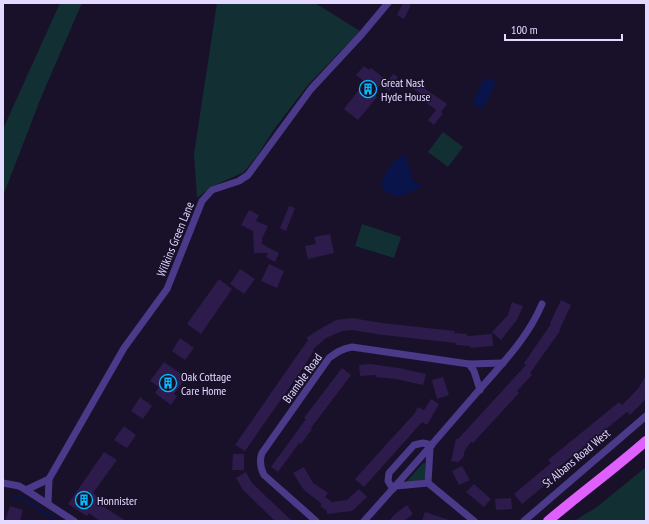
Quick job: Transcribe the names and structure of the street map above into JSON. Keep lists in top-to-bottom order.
{
  "streets": {
    "street": ["Wilkins Green Lane", "Bramble Road", "St Albans Road West"]
  },
  "places": {
    "building": ["Great Nast Hyde House", "Oak Cottage Care Home", "Honnister"]
  },
  "scale_bar": "100 m"
}
